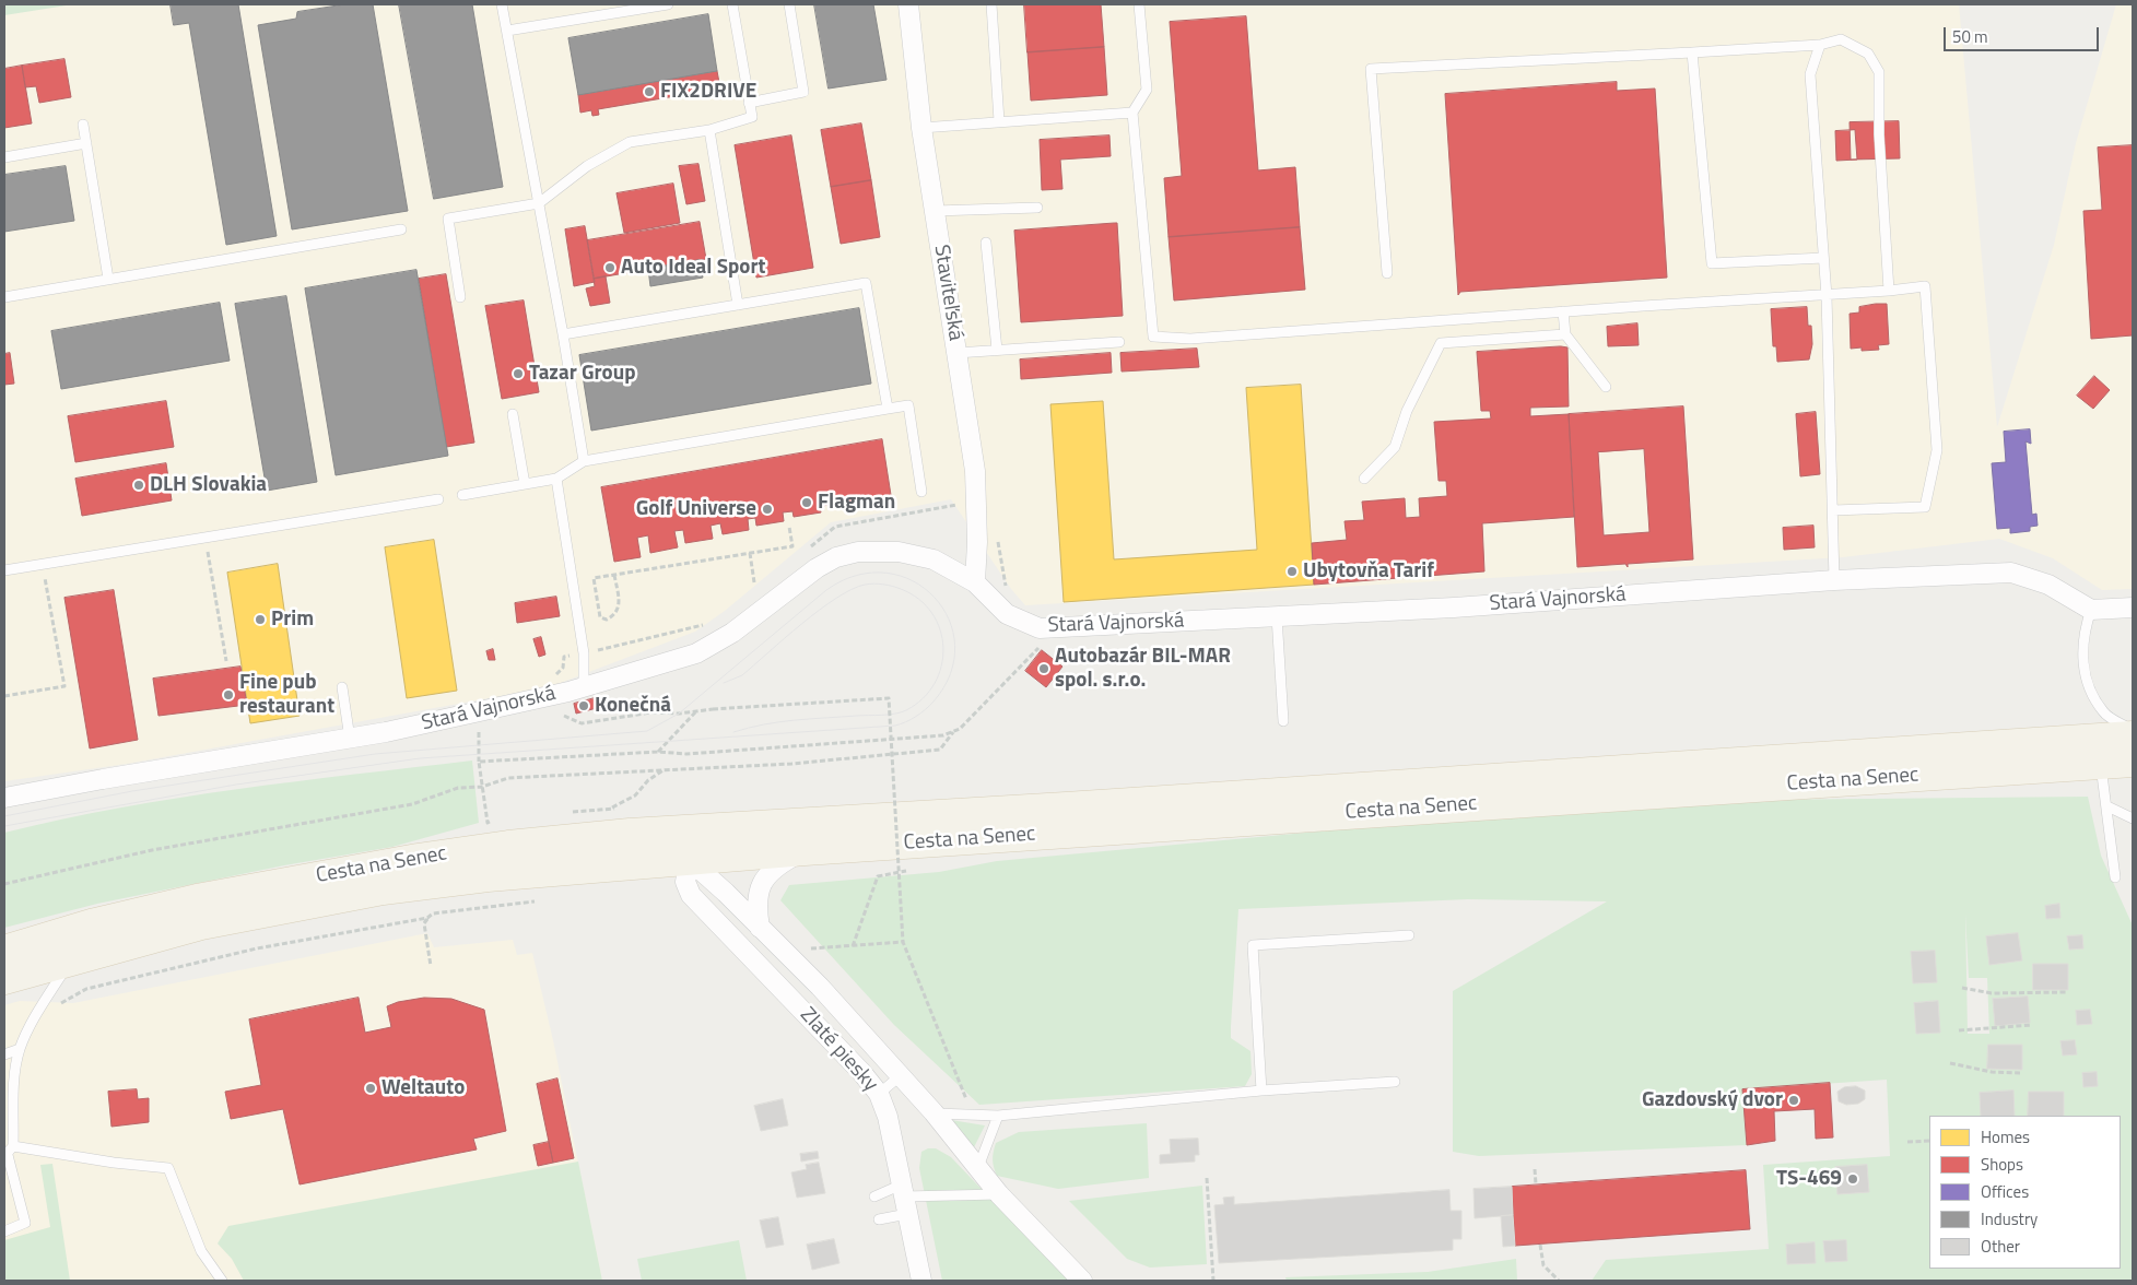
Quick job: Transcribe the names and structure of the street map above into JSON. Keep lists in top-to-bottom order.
{
  "streets": {
    "main road": ["Cesta na Senec"],
    "street": ["Staviteľská", "Stará Vajnorská", "Zlaté piesky"]
  },
  "crossings": [
    ["Staviteľská", "Stará Vajnorská"],
    ["Cesta na Senec", "Zlaté piesky"]
  ],
  "places": [
    "FIX2DRIVE",
    "Auto Ideal Sport",
    "Tazar Group",
    "DLH Slovakia",
    "Flagman",
    "Golf Universe",
    "Ubytovňa Tarif",
    "Prim",
    "Autobazár BIL-MAR spol. s.r.o.",
    "Fine pub restaurant",
    "Konečná",
    "Weltauto",
    "Gazdovský dvor",
    "TS-469"
  ],
  "legend": [
    "Homes",
    "Shops",
    "Offices",
    "Industry",
    "Other"
  ],
  "scale_bar": "50 m"
}
